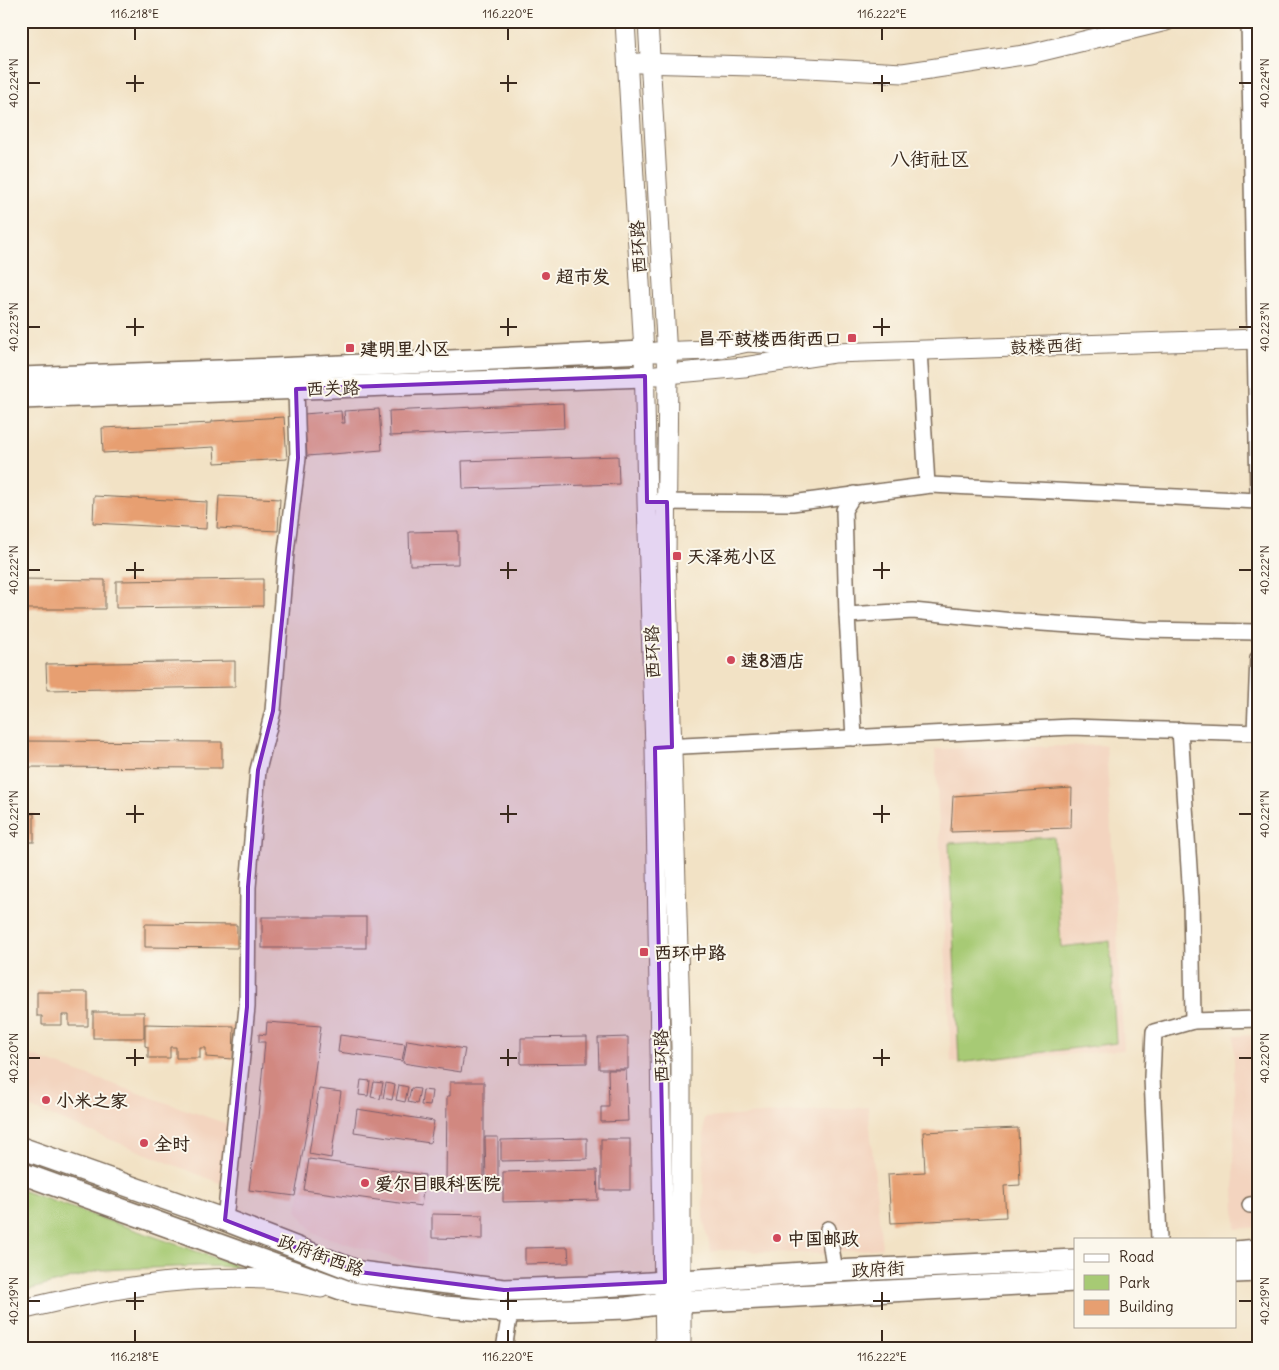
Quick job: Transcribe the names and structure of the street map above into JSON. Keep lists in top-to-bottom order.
{
  "streets": {
    "main road": ["西关路", "政府街西路", "政府街"],
    "street": ["西环路", "鼓楼西街"]
  },
  "crossings": [
    ["西环路", "鼓楼西街"],
    ["西环路", "西关路"],
    ["西环路", "政府街西路"],
    ["西环路", "政府街"],
    ["鼓楼西街", "西关路"],
    ["政府街西路", "政府街"]
  ],
  "districts": ["八街社区"],
  "places": {
    "other": [
      "超市发",
      "速8酒店",
      "小米之家",
      "全时",
      "爱尔目眼科医院",
      "中国邮政"
    ],
    "transit": [
      "昌平鼓楼西街西口",
      "建明里小区",
      "天泽苑小区",
      "西环中路"
    ]
  },
  "legend": ["Road", "Park", "Building"],
  "coordinates": [
    "116.218°E",
    "116.220°E",
    "116.222°E",
    "40.224°N",
    "40.223°N",
    "40.222°N",
    "40.221°N",
    "40.220°N",
    "40.219°N"
  ]
}
